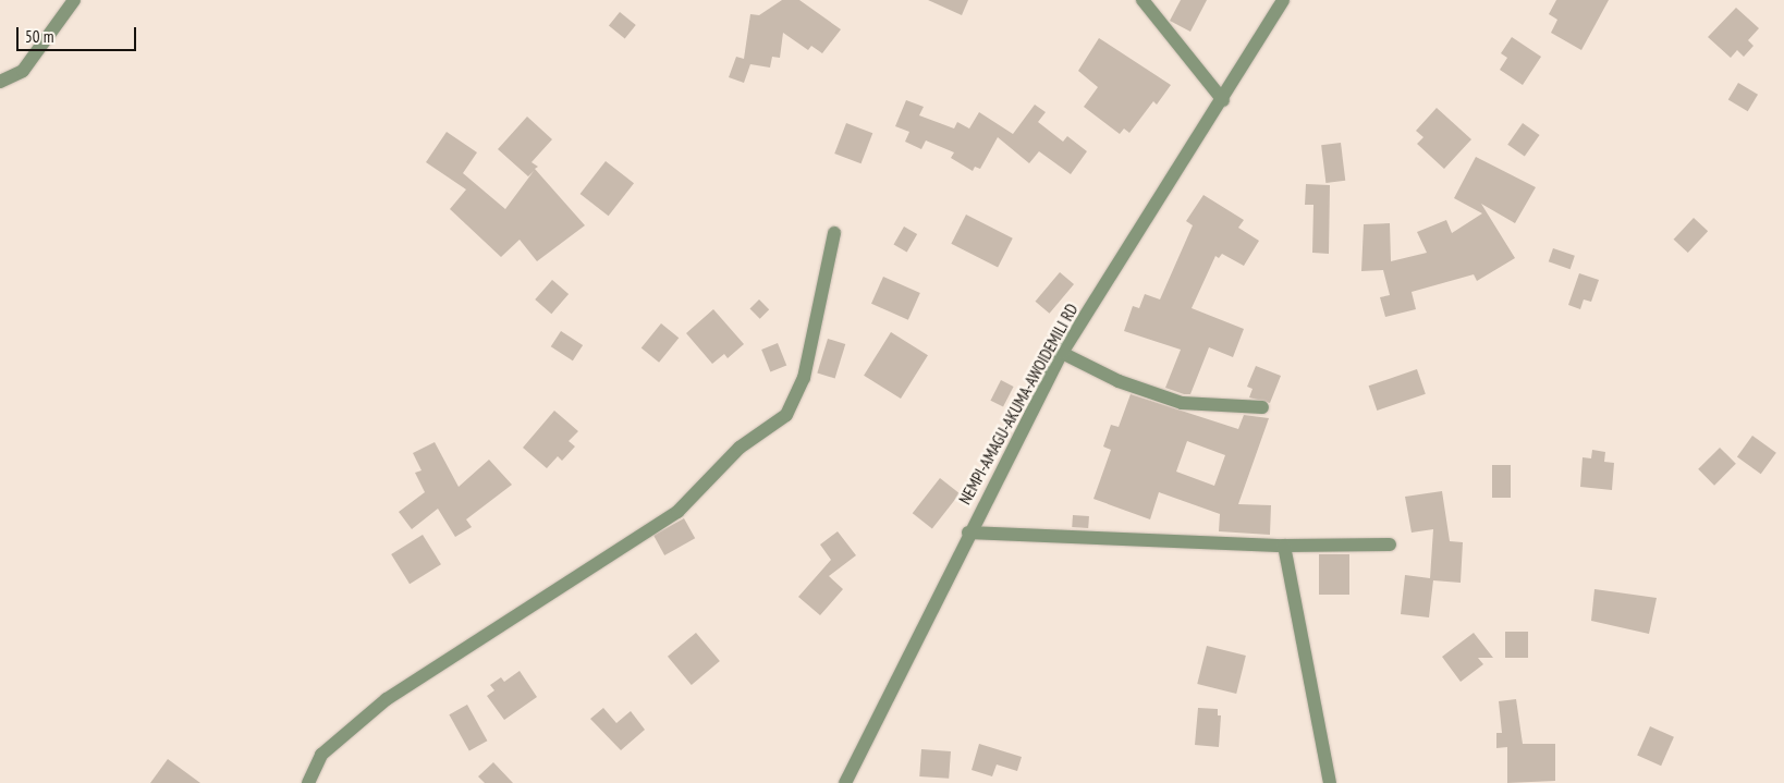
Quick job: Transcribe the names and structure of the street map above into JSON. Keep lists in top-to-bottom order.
{
  "streets": {
    "street": ["NEMPI-AMAGU-AKUMA-AWOIDEMILI RD"]
  },
  "scale_bar": "50 m"
}
